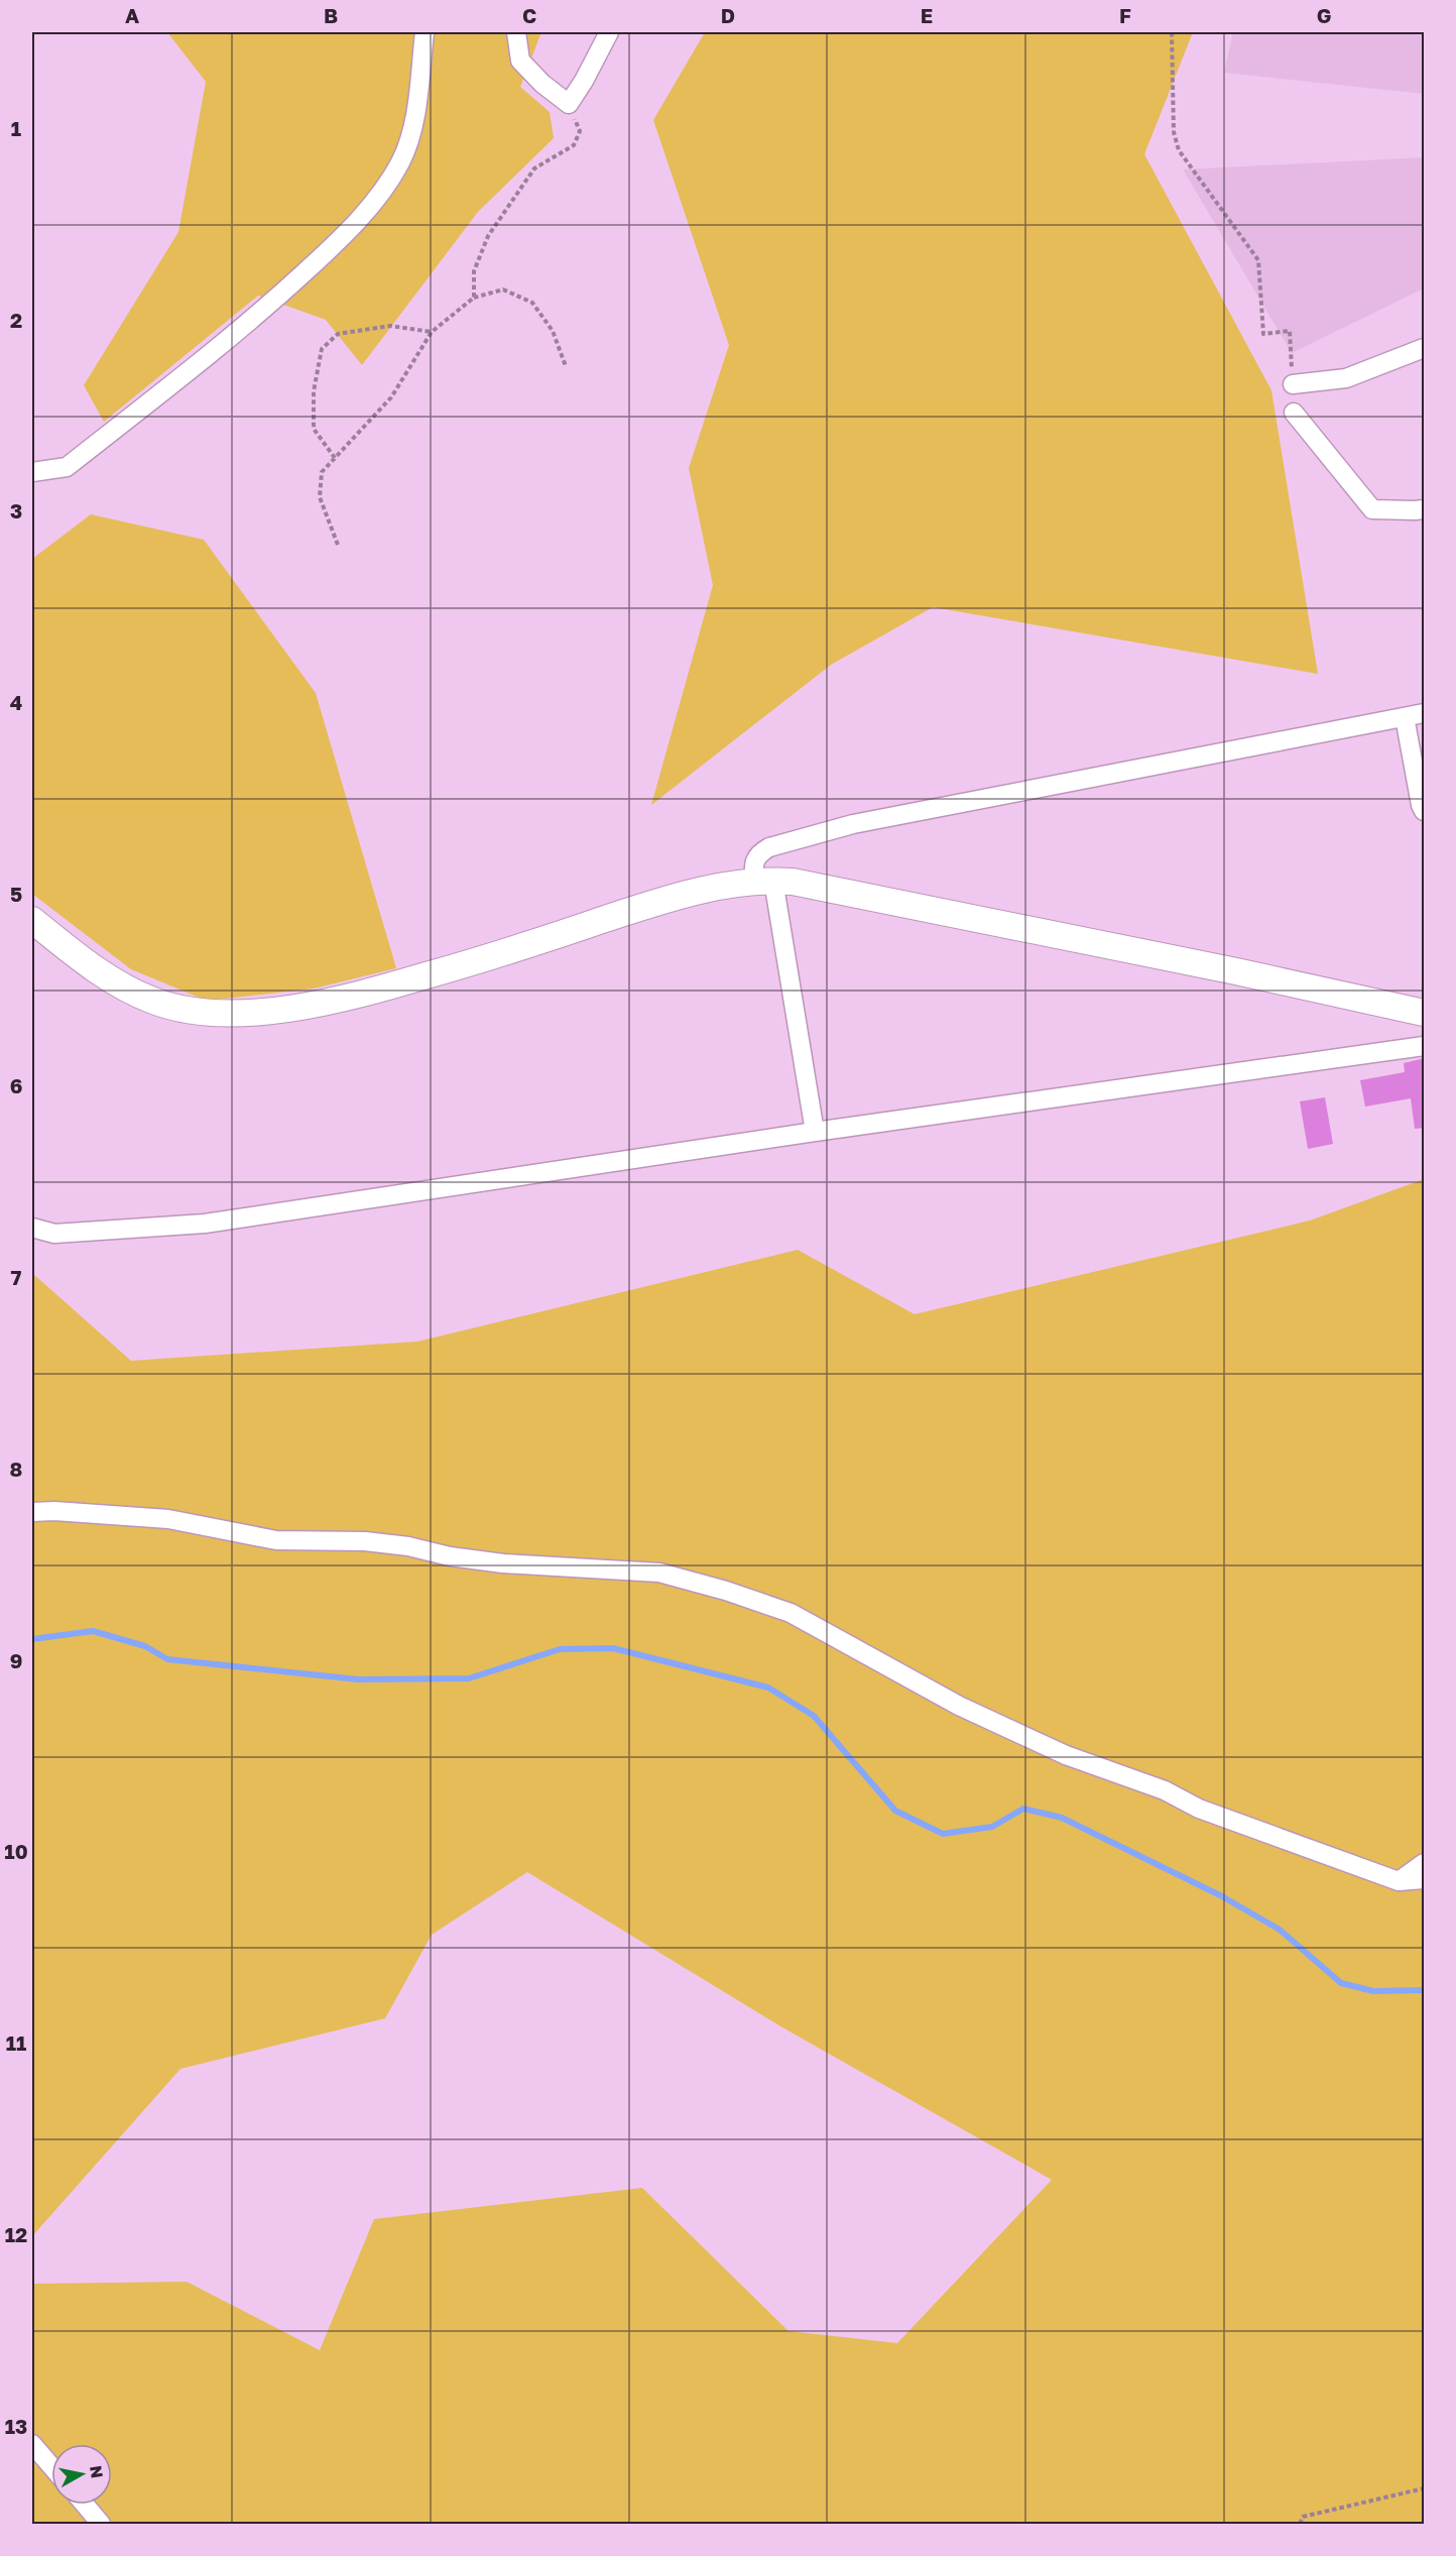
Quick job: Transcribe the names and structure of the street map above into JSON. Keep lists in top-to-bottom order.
{
  "north": "right",
  "grid": {
    "columns": [
      "A",
      "B",
      "C",
      "D",
      "E",
      "F",
      "G"
    ],
    "rows": [
      "1",
      "2",
      "3",
      "4",
      "5",
      "6",
      "7",
      "8",
      "9",
      "10",
      "11",
      "12",
      "13"
    ]
  }
}
